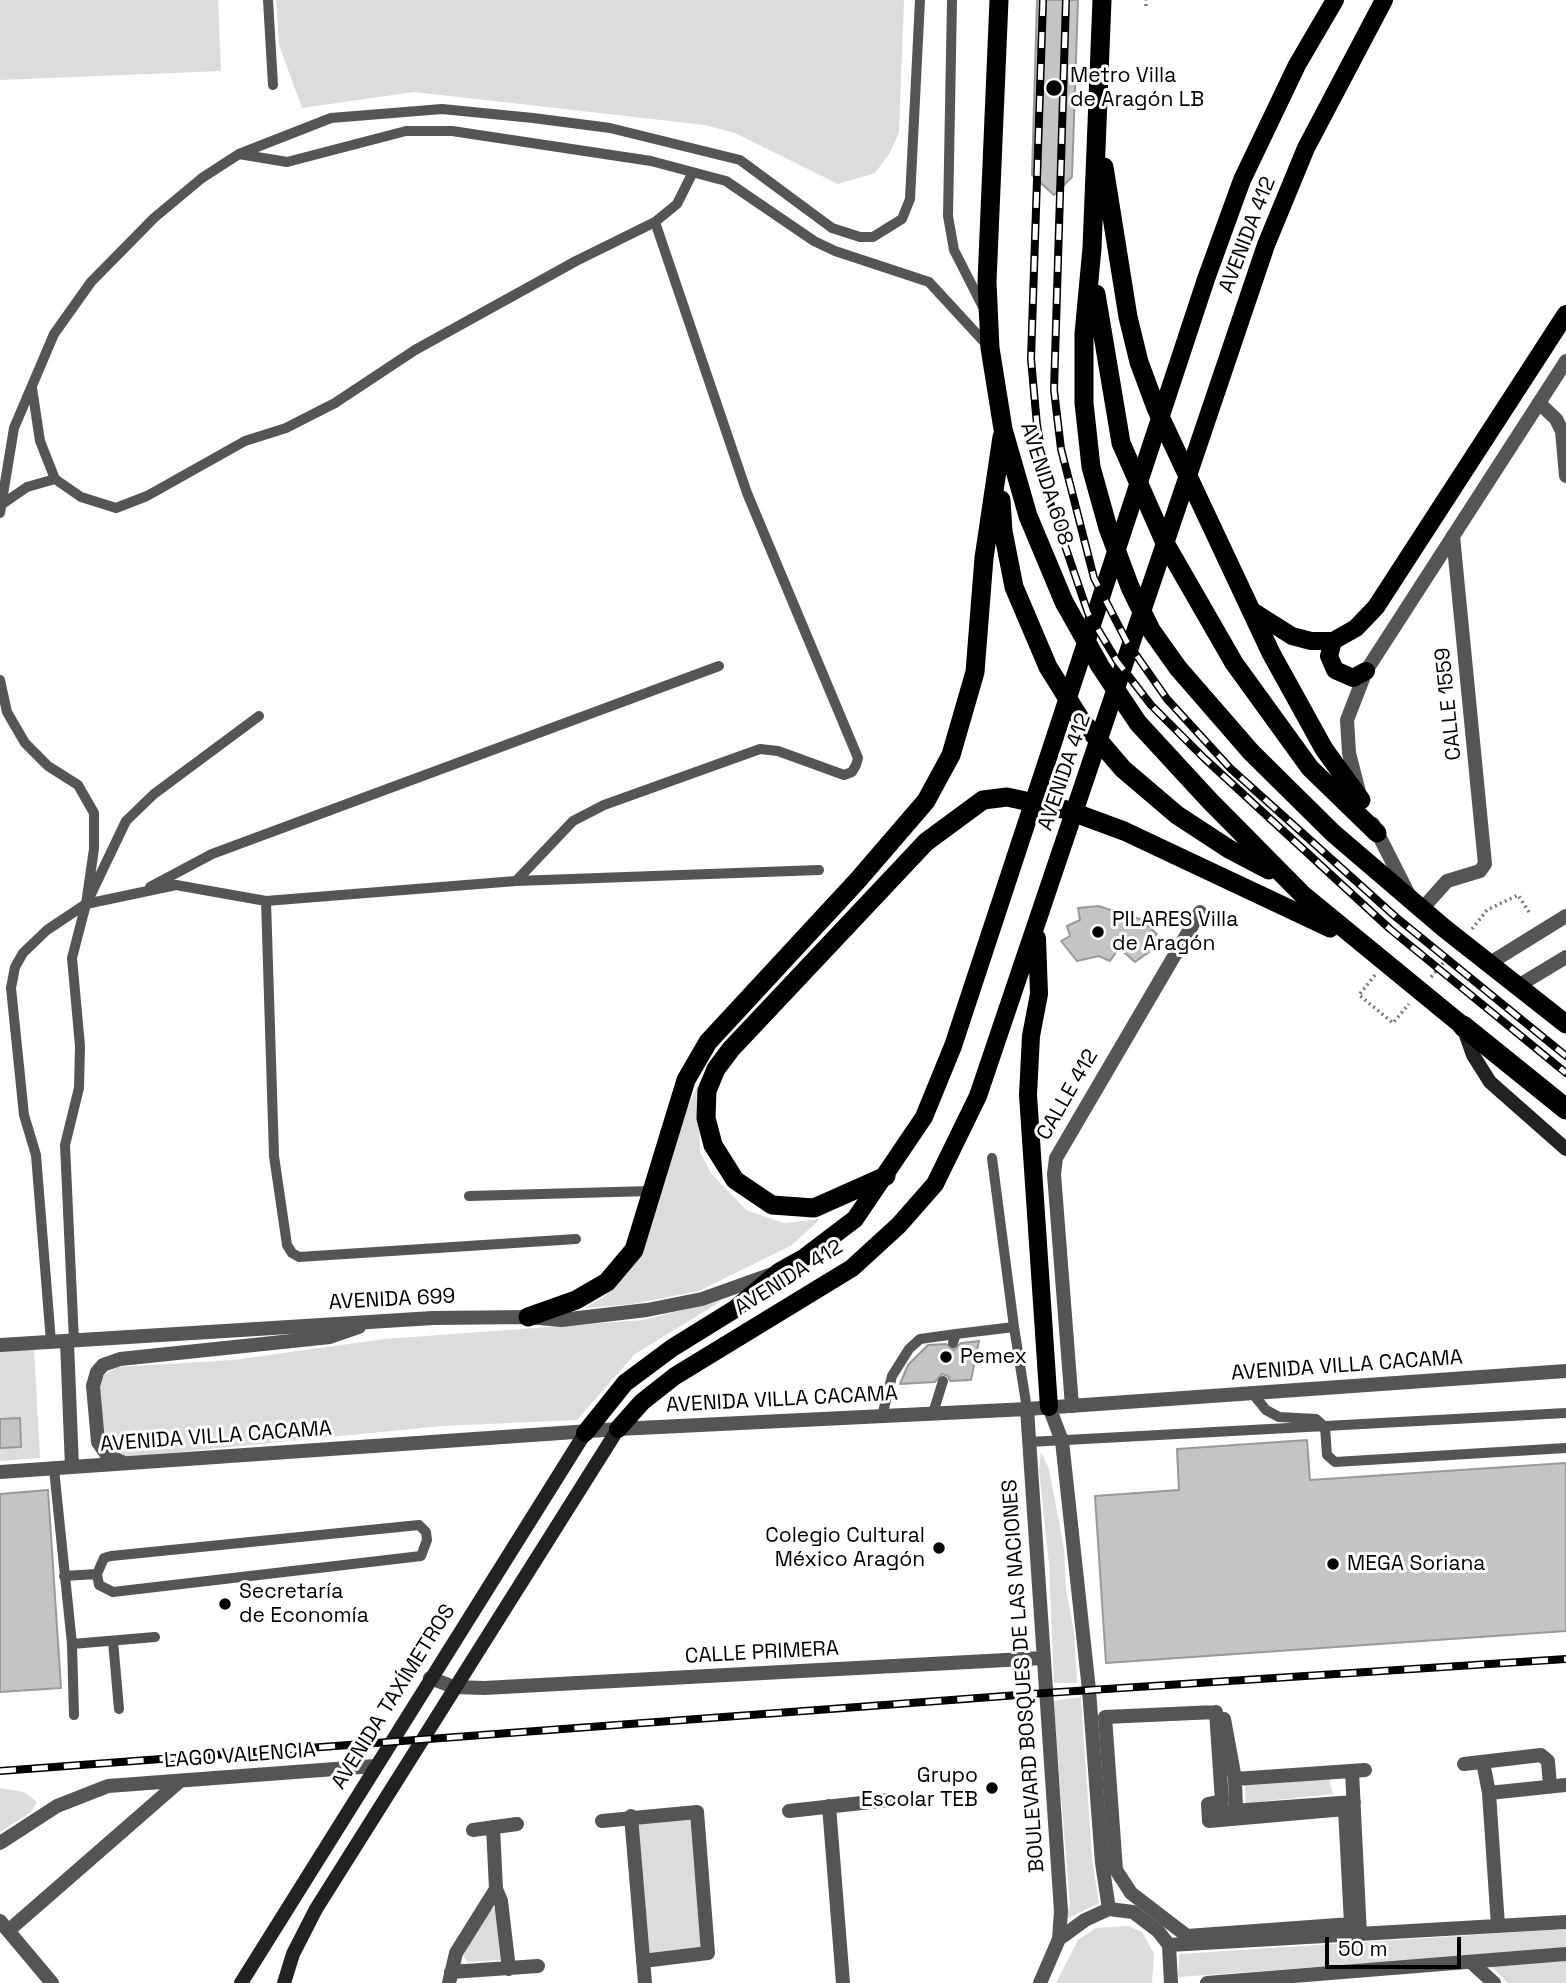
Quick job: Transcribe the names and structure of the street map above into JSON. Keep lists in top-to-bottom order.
{
  "streets": {
    "highway": ["AVENIDA 608"],
    "main road": ["AVENIDA 412", "AVENIDA TAXÍMETROS"],
    "street": [
      "CALLE 1559",
      "CALLE 412",
      "AVENIDA 699",
      "AVENIDA VILLA CACAMA",
      "CALLE PRIMERA",
      "BOULEVARD BOSQUES DE LAS NACIONES",
      "LAGO VALENCIA"
    ]
  },
  "crossings": [
    ["AVENIDA 412", "AVENIDA 699"],
    ["AVENIDA 412", "AVENIDA VILLA CACAMA"],
    ["AVENIDA 412", "AVENIDA TAXÍMETROS"],
    ["CALLE 412", "AVENIDA VILLA CACAMA"],
    ["AVENIDA VILLA CACAMA", "BOULEVARD BOSQUES DE LAS NACIONES"],
    ["AVENIDA VILLA CACAMA", "AVENIDA TAXÍMETROS"],
    ["CALLE PRIMERA", "BOULEVARD BOSQUES DE LAS NACIONES"],
    ["CALLE PRIMERA", "AVENIDA TAXÍMETROS"],
    ["AVENIDA TAXÍMETROS", "LAGO VALENCIA"]
  ],
  "places": [
    "Metro Villa de Aragón LB",
    "PILARES Villa de Aragón",
    "Pemex",
    "Colegio Cultural México Aragón",
    "MEGA Soriana",
    "Secretaría de Economía",
    "Grupo Escolar TEB"
  ],
  "scale_bar": "50 m"
}
